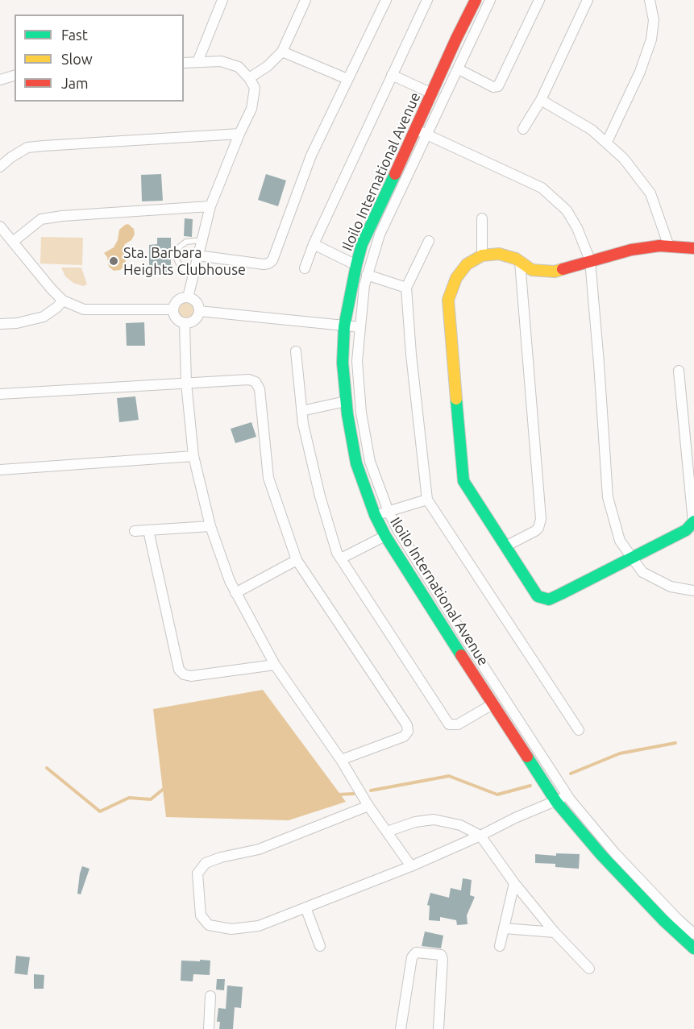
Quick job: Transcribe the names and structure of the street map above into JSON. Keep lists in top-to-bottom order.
{
  "streets": {
    "street": ["Iloilo International Avenue"]
  },
  "places": ["Sta. Barbara Heights Clubhouse"],
  "legend": ["Fast", "Slow", "Jam"]
}
